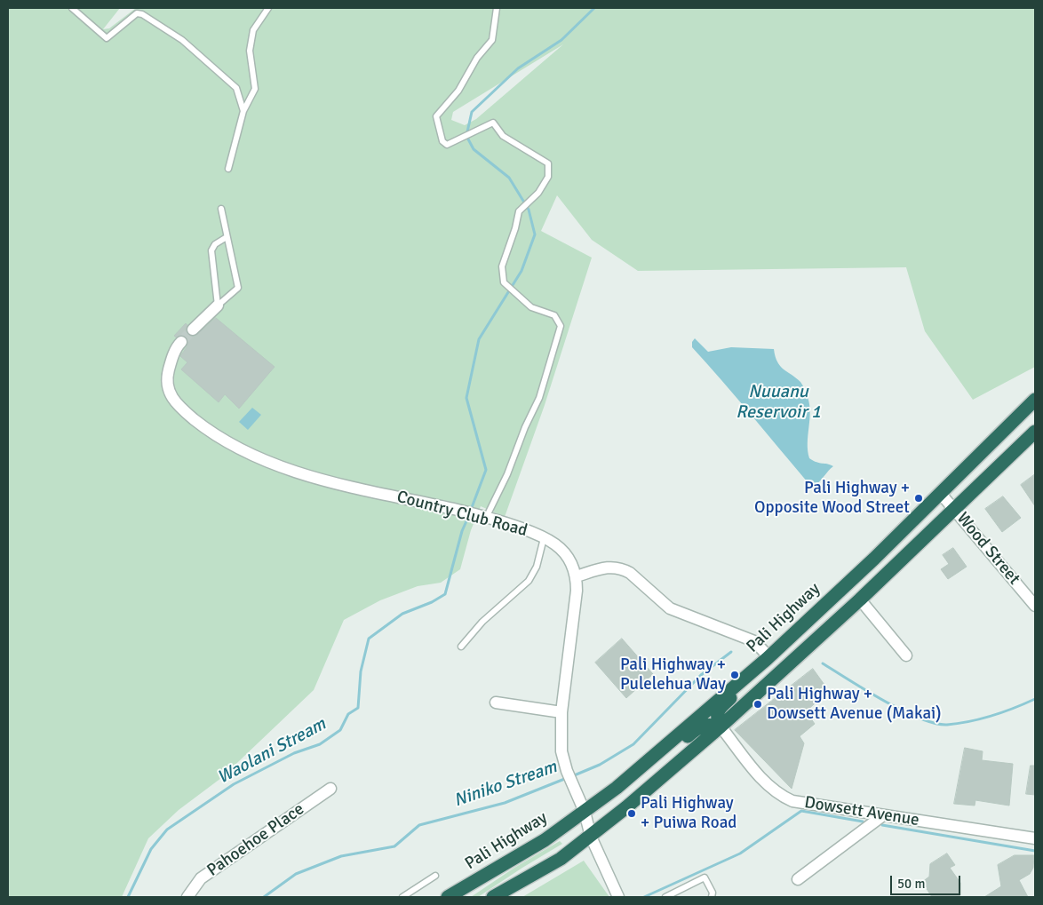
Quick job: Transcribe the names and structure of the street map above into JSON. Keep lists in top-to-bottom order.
{
  "streets": {
    "highway": ["Pali Highway"],
    "street": [
      "Country Club Road",
      "Wood Street",
      "Dowsett Avenue",
      "Pahoehoe Place"
    ]
  },
  "crossings": [
    ["Wood Street", "Pali Highway"]
  ],
  "water": ["Nuuanu Reservoir 1", "Waolani Stream", "Niniko Stream"],
  "places": [
    "Pali Highway + Opposite Wood Street",
    "Pali Highway + Pulelehua Way",
    "Pali Highway + Dowsett Avenue (Makai)",
    "Pali Highway + Puiwa Road"
  ],
  "scale_bar": "50 m"
}
